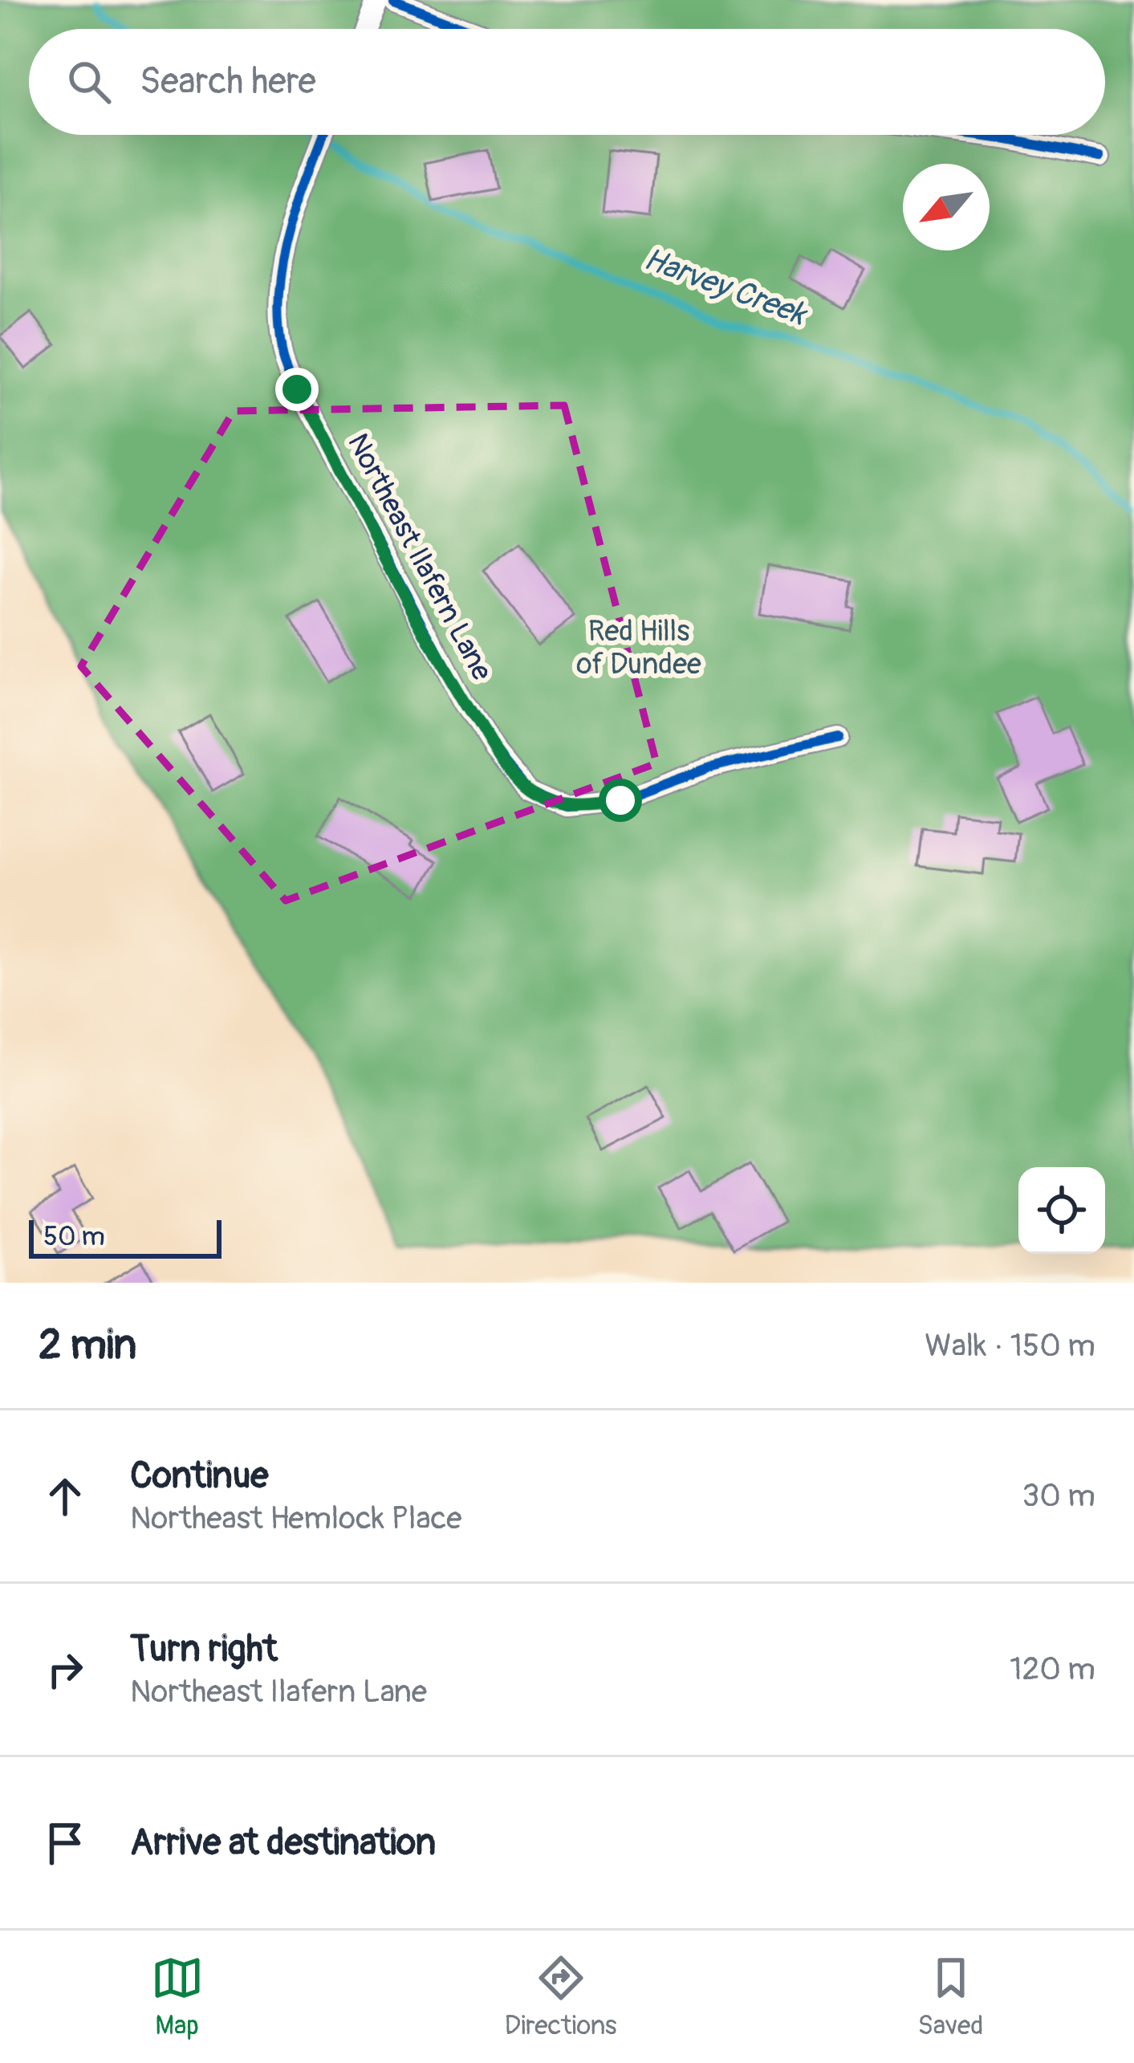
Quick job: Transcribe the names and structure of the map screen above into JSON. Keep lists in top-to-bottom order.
{
  "streets": {
    "street": ["Northeast Ilafern Lane"]
  },
  "water": ["Harvey Creek"],
  "parks": ["Red Hills of Dundee"],
  "scale_bar": "50 m",
  "north": "bottom left",
  "page": {
    "search": "Search here",
    "scale": "50 m",
    "heading": ["2 min", "Walk · 150 m"],
    "list": [
      ["Continue", "Northeast Hemlock Place", "30 m"],
      ["Turn right", "Northeast Ilafern Lane", "120 m"],
      "Arrive at destination"
    ],
    "nav": ["Map", "Directions", "Saved"]
  }
}
